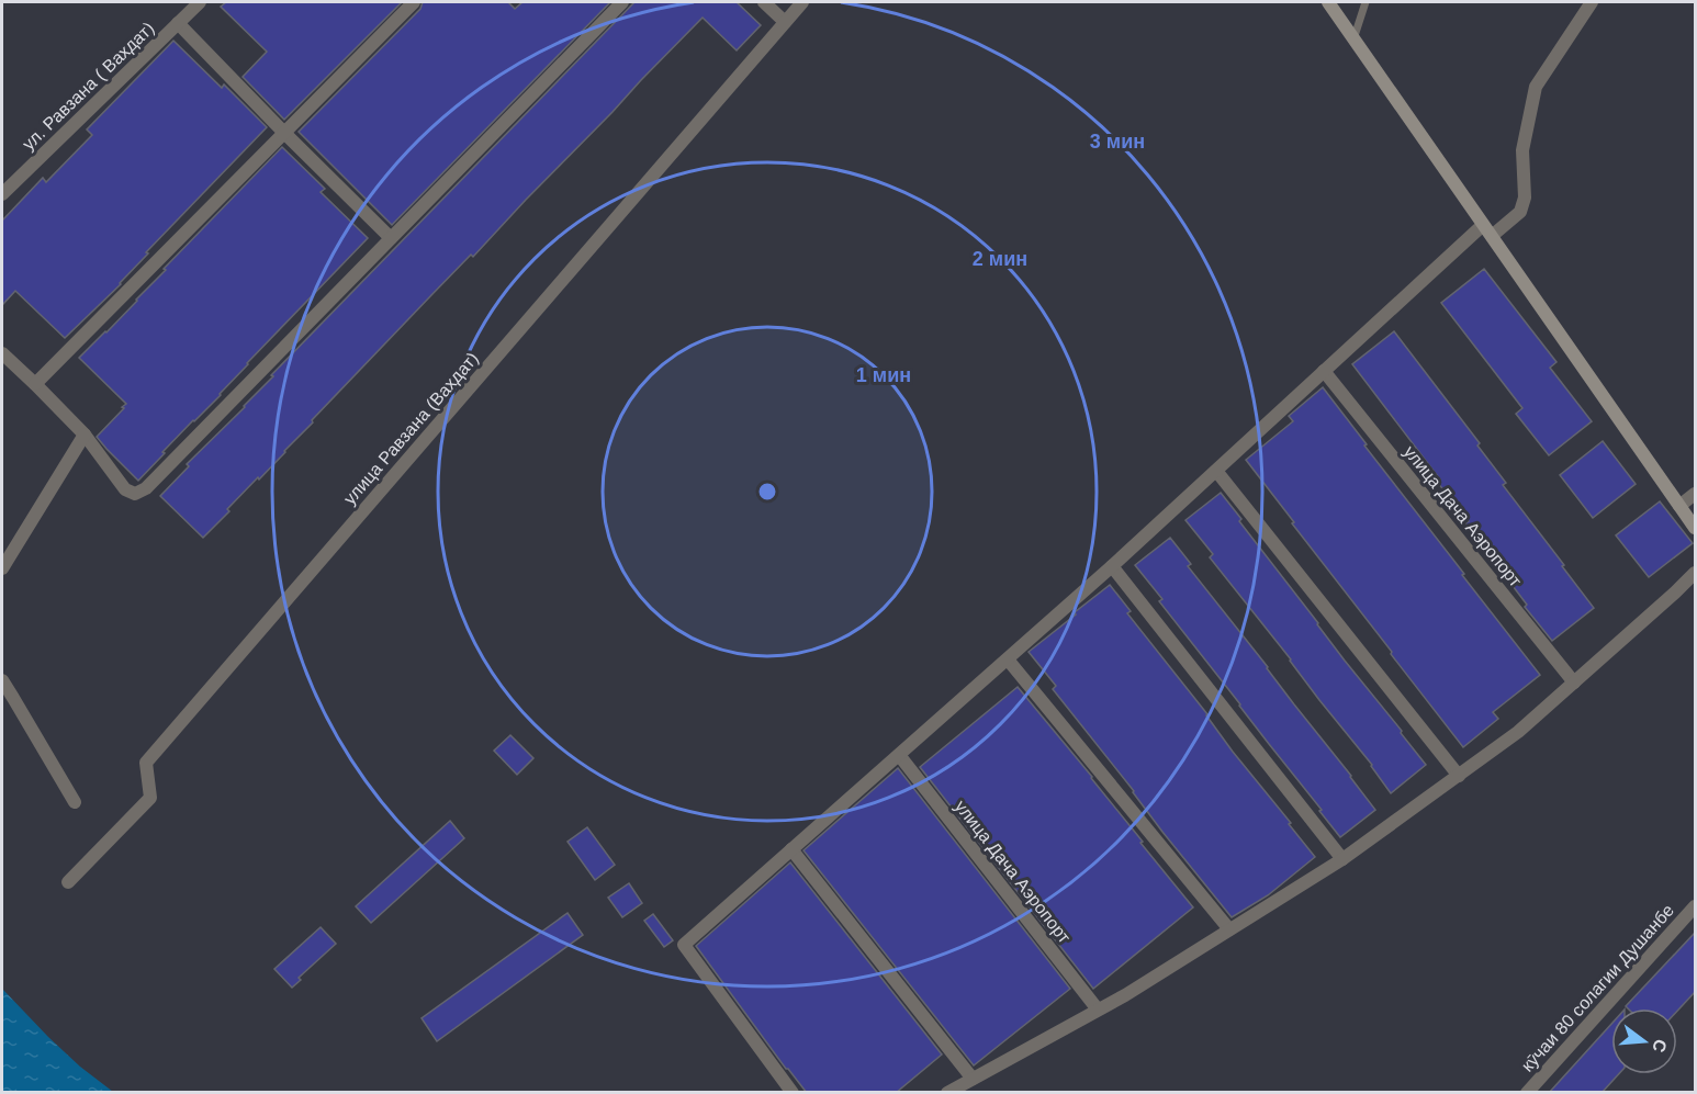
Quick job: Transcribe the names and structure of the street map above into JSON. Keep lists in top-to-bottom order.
{
  "streets": {
    "street": [
      "ул. Равзана ( Вахдат)",
      "улица Равзана (Вахдат)",
      "улица Дача Аэропорт",
      "кӯчаи 80 солагии Душанбе"
    ]
  },
  "north": "right",
  "rings": ["3 мин", "2 мин", "1 мин"]
}
